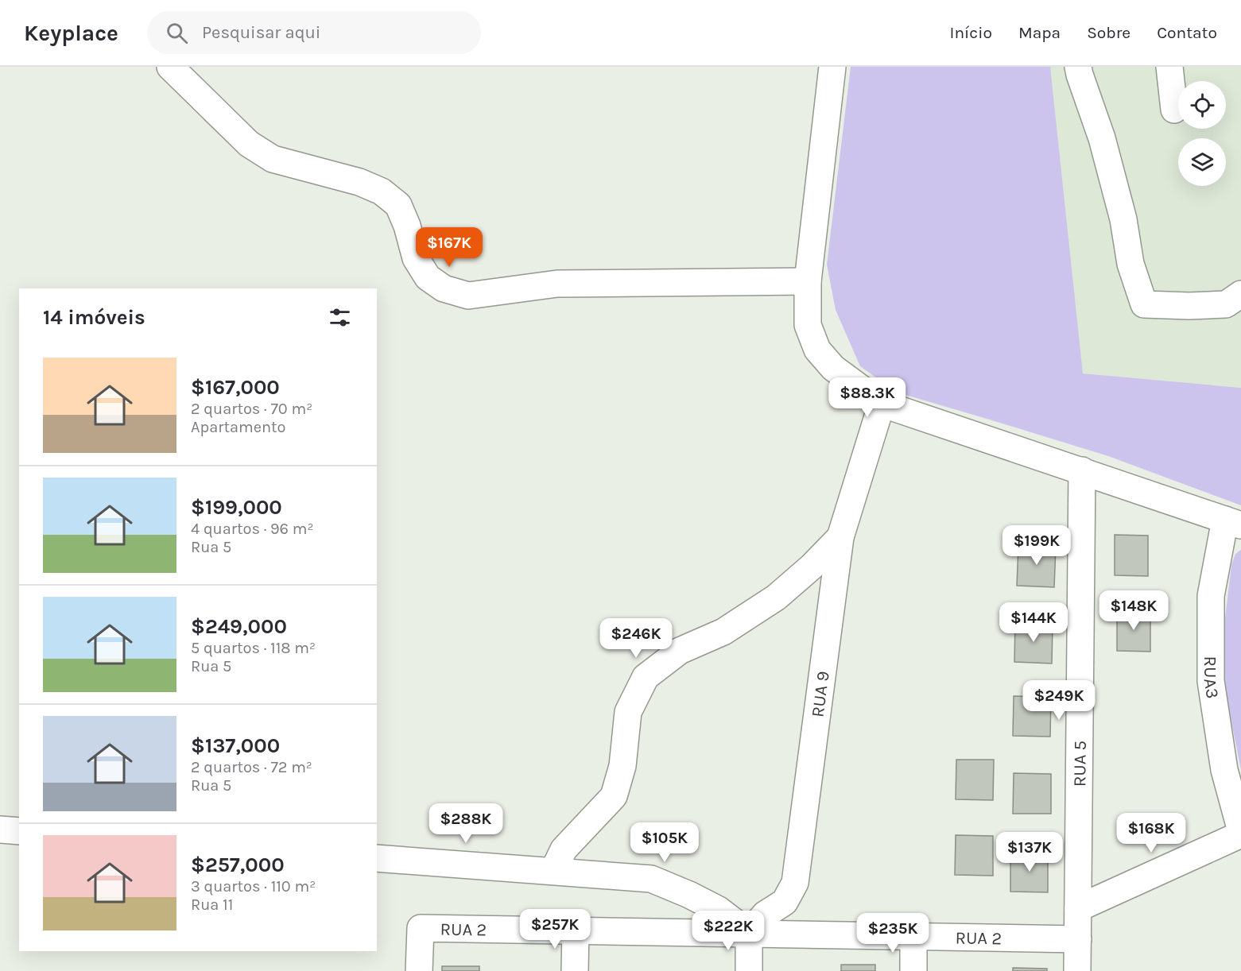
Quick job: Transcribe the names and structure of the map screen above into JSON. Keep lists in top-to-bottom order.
{
  "streets": {
    "street": [
      "RUA3",
      "RUA 9",
      "RUA 5",
      "RUA 2"
    ]
  },
  "crossings": [
    ["RUA 9", "RUA 2"],
    ["RUA 5", "RUA 2"]
  ],
  "page": {
    "header": "Keyplace",
    "search": "Pesquisar aqui",
    "nav": [
      "Início",
      "Mapa",
      "Sobre",
      "Contato"
    ],
    "price": [
      "$167K",
      "$88.3K",
      "$199K",
      "$148K",
      "$144K",
      "$246K",
      "$249K",
      "$288K",
      "$168K",
      "$105K",
      "$137K",
      "$257K",
      "$222K",
      "$235K"
    ],
    "heading": "14 imóveis",
    "list": [
      {
        "name": "$167,000",
        "note": "2 quartos · 70 m² · Apartamento"
      },
      {
        "name": "$199,000",
        "note": "4 quartos · 96 m² · Rua 5"
      },
      {
        "name": "$249,000",
        "note": "5 quartos · 118 m² · Rua 5"
      },
      {
        "name": "$137,000",
        "note": "2 quartos · 72 m² · Rua 5"
      },
      {
        "name": "$257,000",
        "note": "3 quartos · 110 m² · Rua 11"
      }
    ]
  }
}
